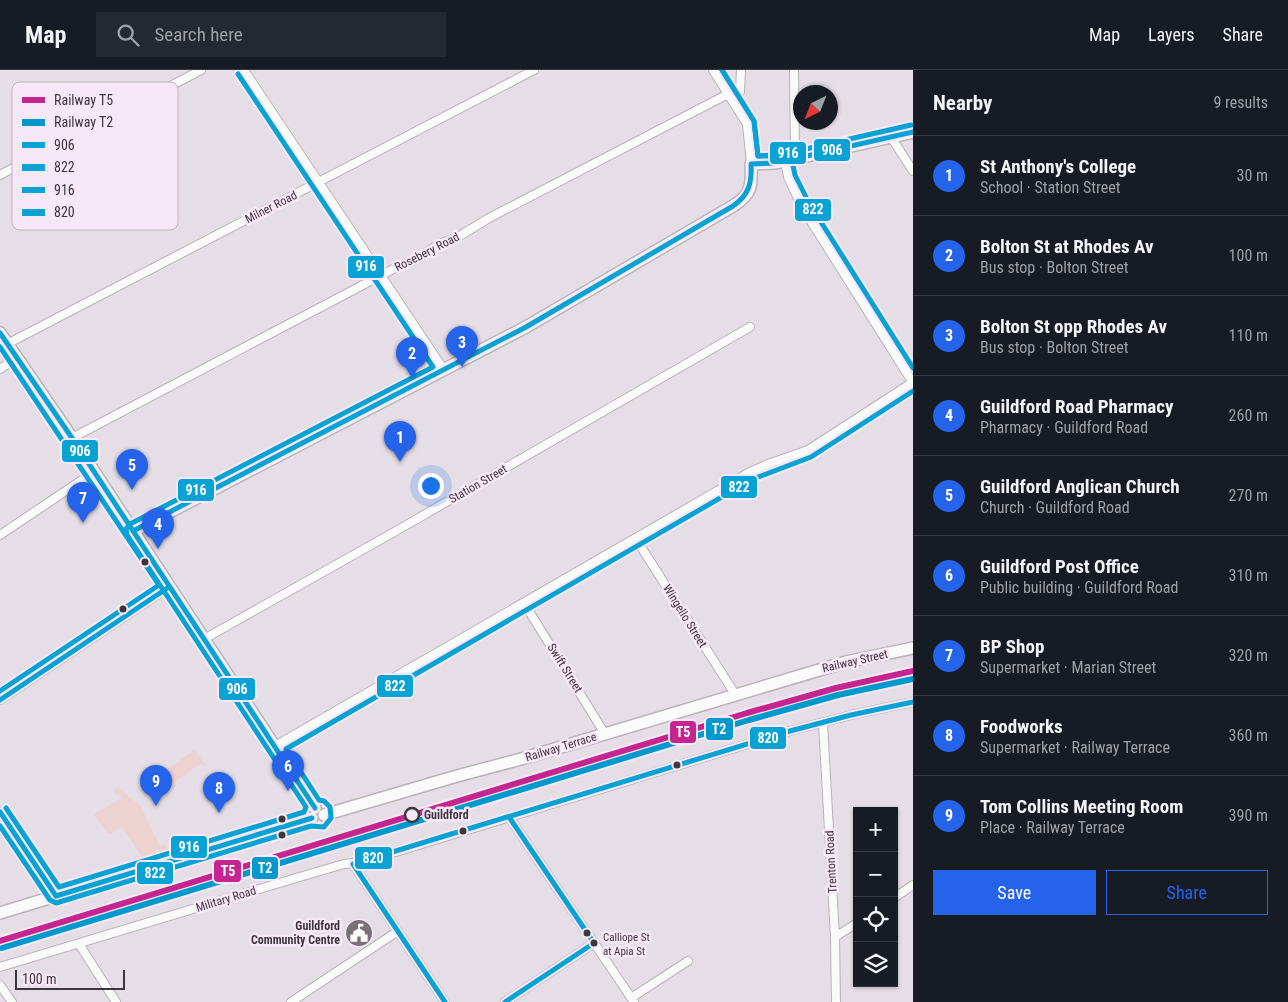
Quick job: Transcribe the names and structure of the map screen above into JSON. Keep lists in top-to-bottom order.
{
  "streets": {
    "street": [
      "Milner Road",
      "Rosebery Road",
      "Station Street",
      "Wingello Street",
      "Railway Street",
      "Swift Street",
      "Railway Terrace",
      "Trenton Road",
      "Military Road"
    ]
  },
  "crossings": [
    ["Wingello Street", "Railway Terrace"],
    ["Railway Street", "Railway Terrace"],
    ["Swift Street", "Railway Terrace"],
    ["Trenton Road", "Military Road"]
  ],
  "places": {
    "other": ["Guildford", "Calliope St at Apia St"],
    "public building": ["Guildford Community Centre"]
  },
  "lines": [
    "transit line 822",
    "transit line 916",
    "transit line 906",
    "rail line T5",
    "rail line T2",
    "transit line 820"
  ],
  "legend": [
    "Railway T5",
    "Railway T2",
    "906",
    "822",
    "916",
    "820"
  ],
  "scale_bar": "100 m",
  "north": "bottom left",
  "page": {
    "header": "Map",
    "search": "Search here",
    "nav": ["Map", "Layers", "Share"],
    "heading": ["Nearby", "9 results"],
    "list": [
      {
        "mark": "1",
        "name": "St Anthony's College",
        "note": "School · Station Street",
        "value": "30 m"
      },
      {
        "mark": "2",
        "name": "Bolton St at Rhodes Av",
        "note": "Bus stop · Bolton Street",
        "value": "100 m"
      },
      {
        "mark": "3",
        "name": "Bolton St opp Rhodes Av",
        "note": "Bus stop · Bolton Street",
        "value": "110 m"
      },
      {
        "mark": "4",
        "name": "Guildford Road Pharmacy",
        "note": "Pharmacy · Guildford Road",
        "value": "260 m"
      },
      {
        "mark": "5",
        "name": "Guildford Anglican Church",
        "note": "Church · Guildford Road",
        "value": "270 m"
      },
      {
        "mark": "6",
        "name": "Guildford Post Office",
        "note": "Public building · Guildford Road",
        "value": "310 m"
      },
      {
        "mark": "7",
        "name": "BP Shop",
        "note": "Supermarket · Marian Street",
        "value": "320 m"
      },
      {
        "mark": "8",
        "name": "Foodworks",
        "note": "Supermarket · Railway Terrace",
        "value": "360 m"
      },
      {
        "mark": "9",
        "name": "Tom Collins Meeting Room",
        "note": "Place · Railway Terrace",
        "value": "390 m"
      }
    ],
    "pins": [
      "3",
      "2",
      "1",
      "5",
      "7",
      "4",
      "6",
      "9",
      "8"
    ],
    "map_buttons": ["+", "−"],
    "buttons": ["Save", "Share"],
    "scale": "100 m"
  }
}
